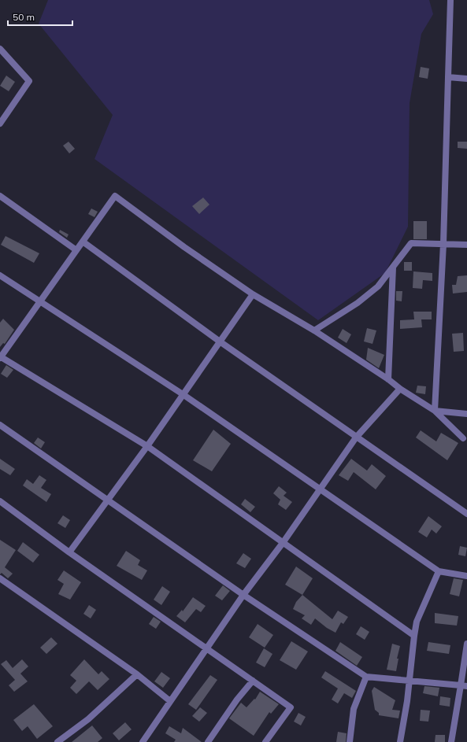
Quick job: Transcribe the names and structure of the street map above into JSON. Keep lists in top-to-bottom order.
{
  "scale_bar": "50 m"
}
